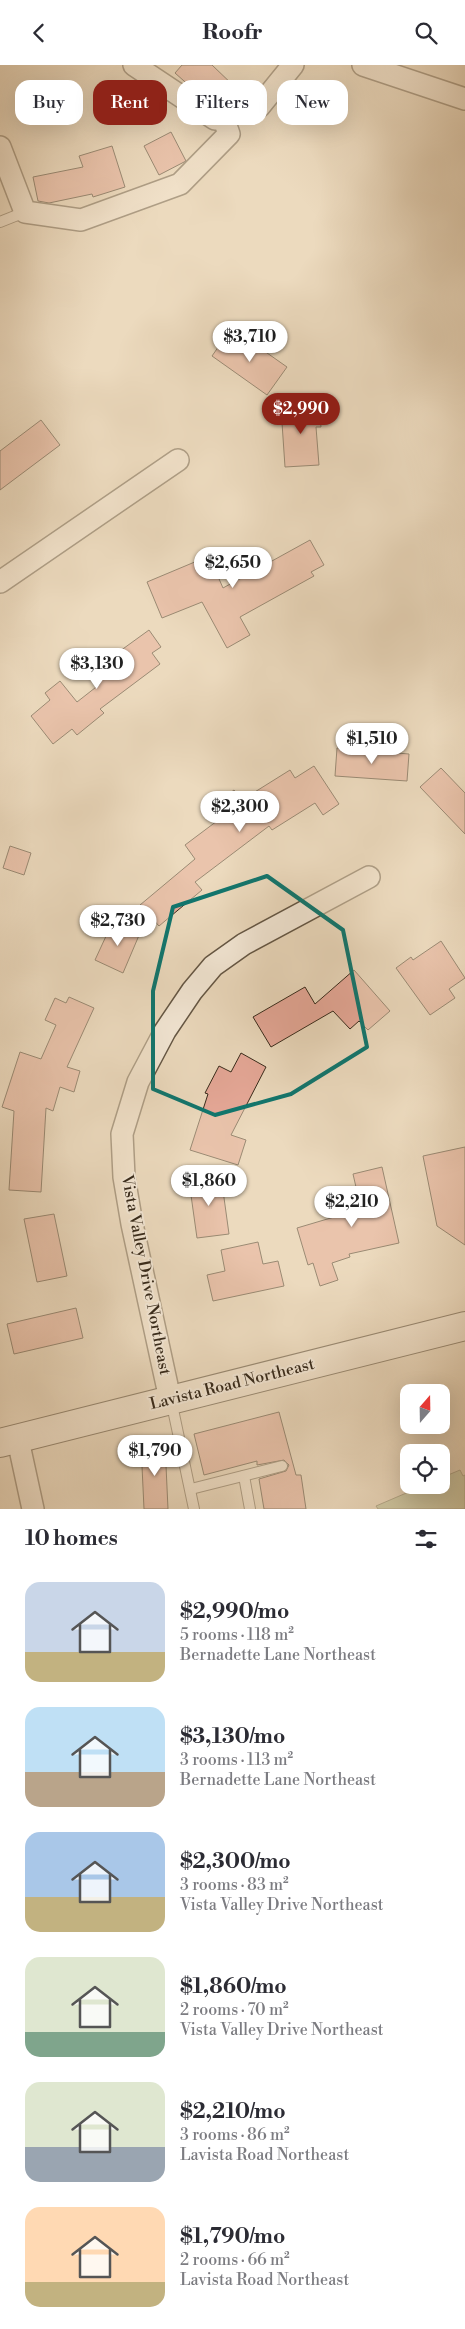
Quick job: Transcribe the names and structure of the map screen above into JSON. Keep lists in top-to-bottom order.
{
  "streets": {
    "main road": ["Lavista Road Northeast"],
    "street": ["Vista Valley Drive Northeast"]
  },
  "crossings": [
    ["Vista Valley Drive Northeast", "Lavista Road Northeast"]
  ],
  "north": "top",
  "page": {
    "header": "Roofr",
    "chip": [
      "Buy",
      "Rent",
      "Filters",
      "New"
    ],
    "price": [
      "$3,710",
      "$2,990",
      "$2,650",
      "$3,130",
      "$1,510",
      "$2,300",
      "$2,730",
      "$1,860",
      "$2,210",
      "$1,790"
    ],
    "heading": "10 homes",
    "list": [
      {
        "name": "$2,990/mo",
        "note": "5 rooms · 118 m² · Bernadette Lane Northeast"
      },
      {
        "name": "$3,130/mo",
        "note": "3 rooms · 113 m² · Bernadette Lane Northeast"
      },
      {
        "name": "$2,300/mo",
        "note": "3 rooms · 83 m² · Vista Valley Drive Northeast"
      },
      {
        "name": "$1,860/mo",
        "note": "2 rooms · 70 m² · Vista Valley Drive Northeast"
      },
      {
        "name": "$2,210/mo",
        "note": "3 rooms · 86 m² · Lavista Road Northeast"
      },
      {
        "name": "$1,790/mo",
        "note": "2 rooms · 66 m² · Lavista Road Northeast"
      }
    ]
  }
}
